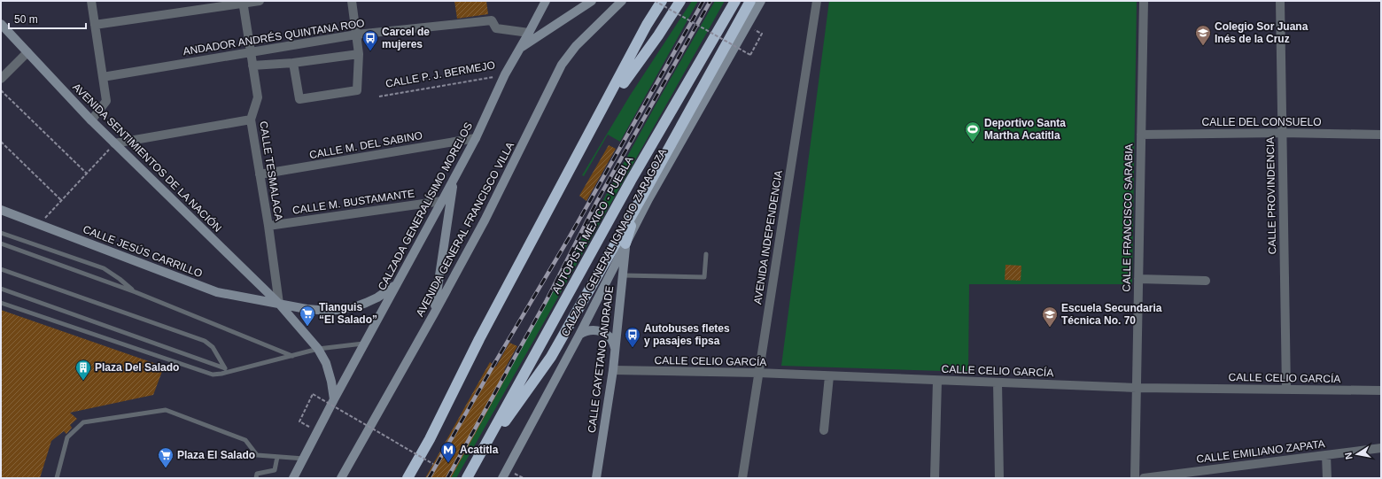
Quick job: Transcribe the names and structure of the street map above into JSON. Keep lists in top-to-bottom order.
{
  "streets": {
    "highway": ["AUTOPISTA MÉXICO - PUEBLA", "CALZADA GENERAL IGNACIO ZARAGOZA"],
    "street": [
      "ANDADOR ANDRÉS QUINTANA ROO",
      "CALLE DEL CONSUELO",
      "CALLE M. DEL SABINO",
      "AVENIDA SENTIMIENTOS DE LA NACIÓN",
      "CALLE TESMALACA",
      "CALLE PROVINDENCIA",
      "CALLE M. BUSTAMANTE",
      "CALZADA GENERALÍSIMO MORELOS",
      "CALLE FRANCISCO SARABIA",
      "AVENIDA GENERAL FRANCISCO VILLA",
      "AVENIDA INDEPENDENCIA",
      "CALLE JESÚS CARRILLO",
      "CALLE CAYETANO ANDRADE",
      "CALLE CELIO GARCÍA",
      "CALLE EMILIANO ZAPATA"
    ],
    "path": ["CALLE P. J. BERMEJO"]
  },
  "crossings": [
    ["ANDADOR ANDRÉS QUINTANA ROO", "CALLE TESMALACA"],
    ["ANDADOR ANDRÉS QUINTANA ROO", "CALZADA GENERALÍSIMO MORELOS"],
    ["CALLE P. J. BERMEJO", "CALZADA GENERALÍSIMO MORELOS"],
    ["CALLE DEL CONSUELO", "CALLE PROVINDENCIA"],
    ["CALLE DEL CONSUELO", "CALLE FRANCISCO SARABIA"],
    ["CALLE M. DEL SABINO", "CALLE TESMALACA"],
    ["CALLE M. DEL SABINO", "CALZADA GENERALÍSIMO MORELOS"],
    ["AVENIDA SENTIMIENTOS DE LA NACIÓN", "CALLE TESMALACA"],
    ["AVENIDA SENTIMIENTOS DE LA NACIÓN", "CALZADA GENERALÍSIMO MORELOS"],
    ["AVENIDA SENTIMIENTOS DE LA NACIÓN", "CALLE JESÚS CARRILLO"],
    ["CALLE TESMALACA", "CALLE M. BUSTAMANTE"],
    ["CALLE TESMALACA", "CALLE JESÚS CARRILLO"],
    ["CALLE PROVINDENCIA", "CALLE CELIO GARCÍA"],
    ["CALLE M. BUSTAMANTE", "CALZADA GENERALÍSIMO MORELOS"],
    ["CALLE FRANCISCO SARABIA", "CALLE CELIO GARCÍA"],
    ["AVENIDA INDEPENDENCIA", "CALLE CELIO GARCÍA"],
    ["CALZADA GENERAL IGNACIO ZARAGOZA", "CALLE CAYETANO ANDRADE"],
    ["CALLE CAYETANO ANDRADE", "CALLE CELIO GARCÍA"]
  ],
  "places": {
    "school or university": ["Colegio Sor Juana Inés de la Cruz", "Escuela Secundaria Técnica No. 70"],
    "bus stop": ["Carcel de mujeres", "Autobuses fletes y pasajes fipsa"],
    "sports": ["Deportivo Santa Martha Acatitla"],
    "supermarket": ["Tianguis “El Salado”", "Plaza El Salado"],
    "building": ["Plaza Del Salado"],
    "metro station": ["Acatitla"]
  },
  "scale_bar": "50 m",
  "north": "left"
}
